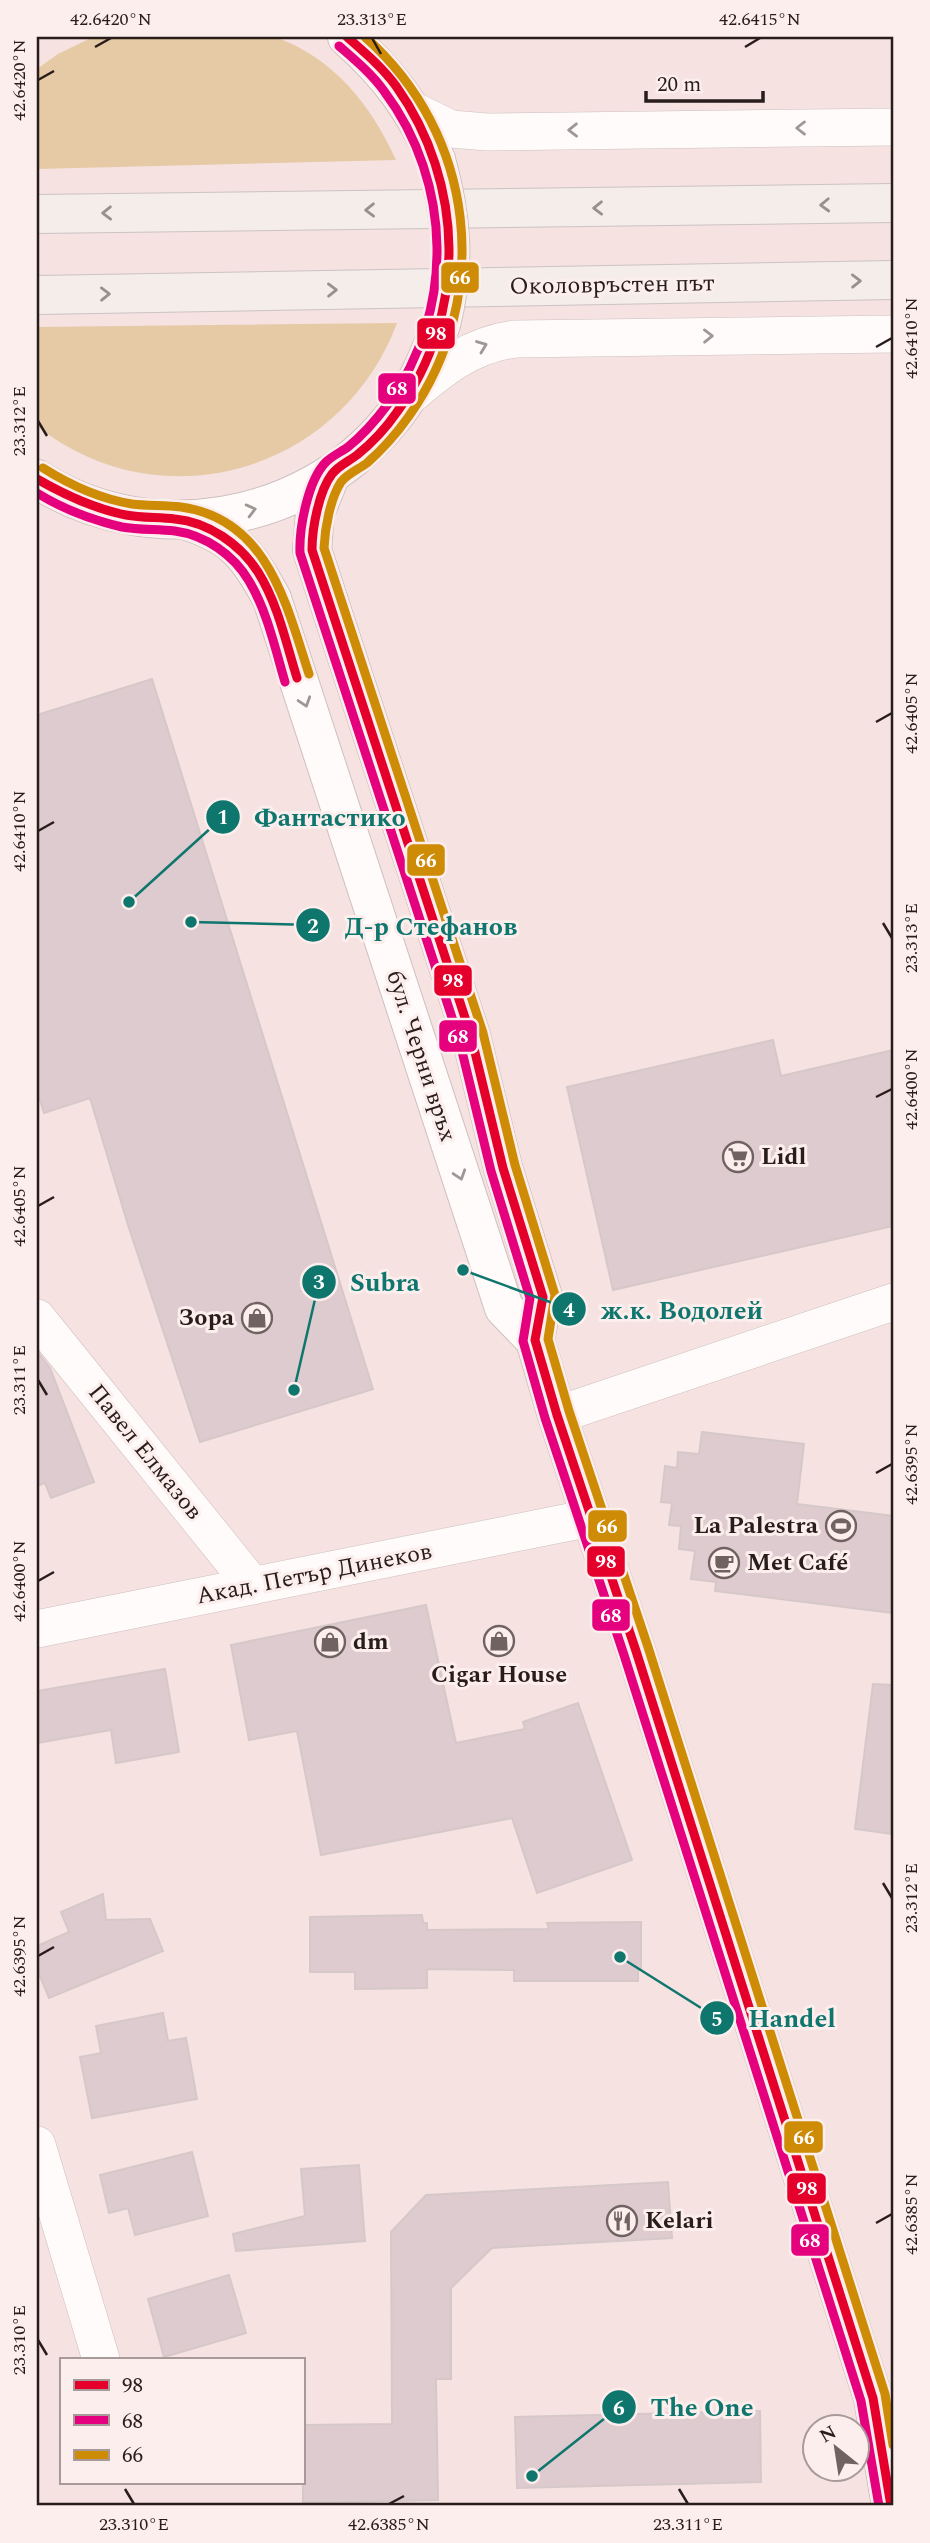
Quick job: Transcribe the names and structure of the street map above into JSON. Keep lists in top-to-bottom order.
{
  "streets": {
    "highway": ["Околовръстен път"],
    "main road": ["бул. Черни връх"],
    "street": ["Павел Елмазов", "Акад. Петър Динеков"]
  },
  "crossings": [
    ["бул. Черни връх", "Акад. Петър Динеков"],
    ["Павел Елмазов", "Акад. Петър Динеков"]
  ],
  "places": {
    "other": [
      "Фантастико",
      "Д-р Стефанов",
      "ж.к. Водолей",
      "Subra",
      "Handel",
      "The One"
    ],
    "supermarket": ["Lidl"],
    "shop": ["Зора", "Cigar House", "dm"],
    "sports": ["La Palestra"],
    "cafe": ["Met Café"],
    "restaurant": ["Kelari"]
  },
  "lines": ["transit line 98", "transit line 66", "transit line 68"],
  "legend": ["98", "68", "66"],
  "scale_bar": "20 m",
  "north": "top left",
  "coordinates": [
    "42.6420°N",
    "23.313°E",
    "42.6415°N",
    "42.6410°N",
    "23.312°E",
    "42.6405°N",
    "42.6400°N",
    "23.311°E",
    "42.6395°N",
    "42.6385°N",
    "23.310°E"
  ]
}
